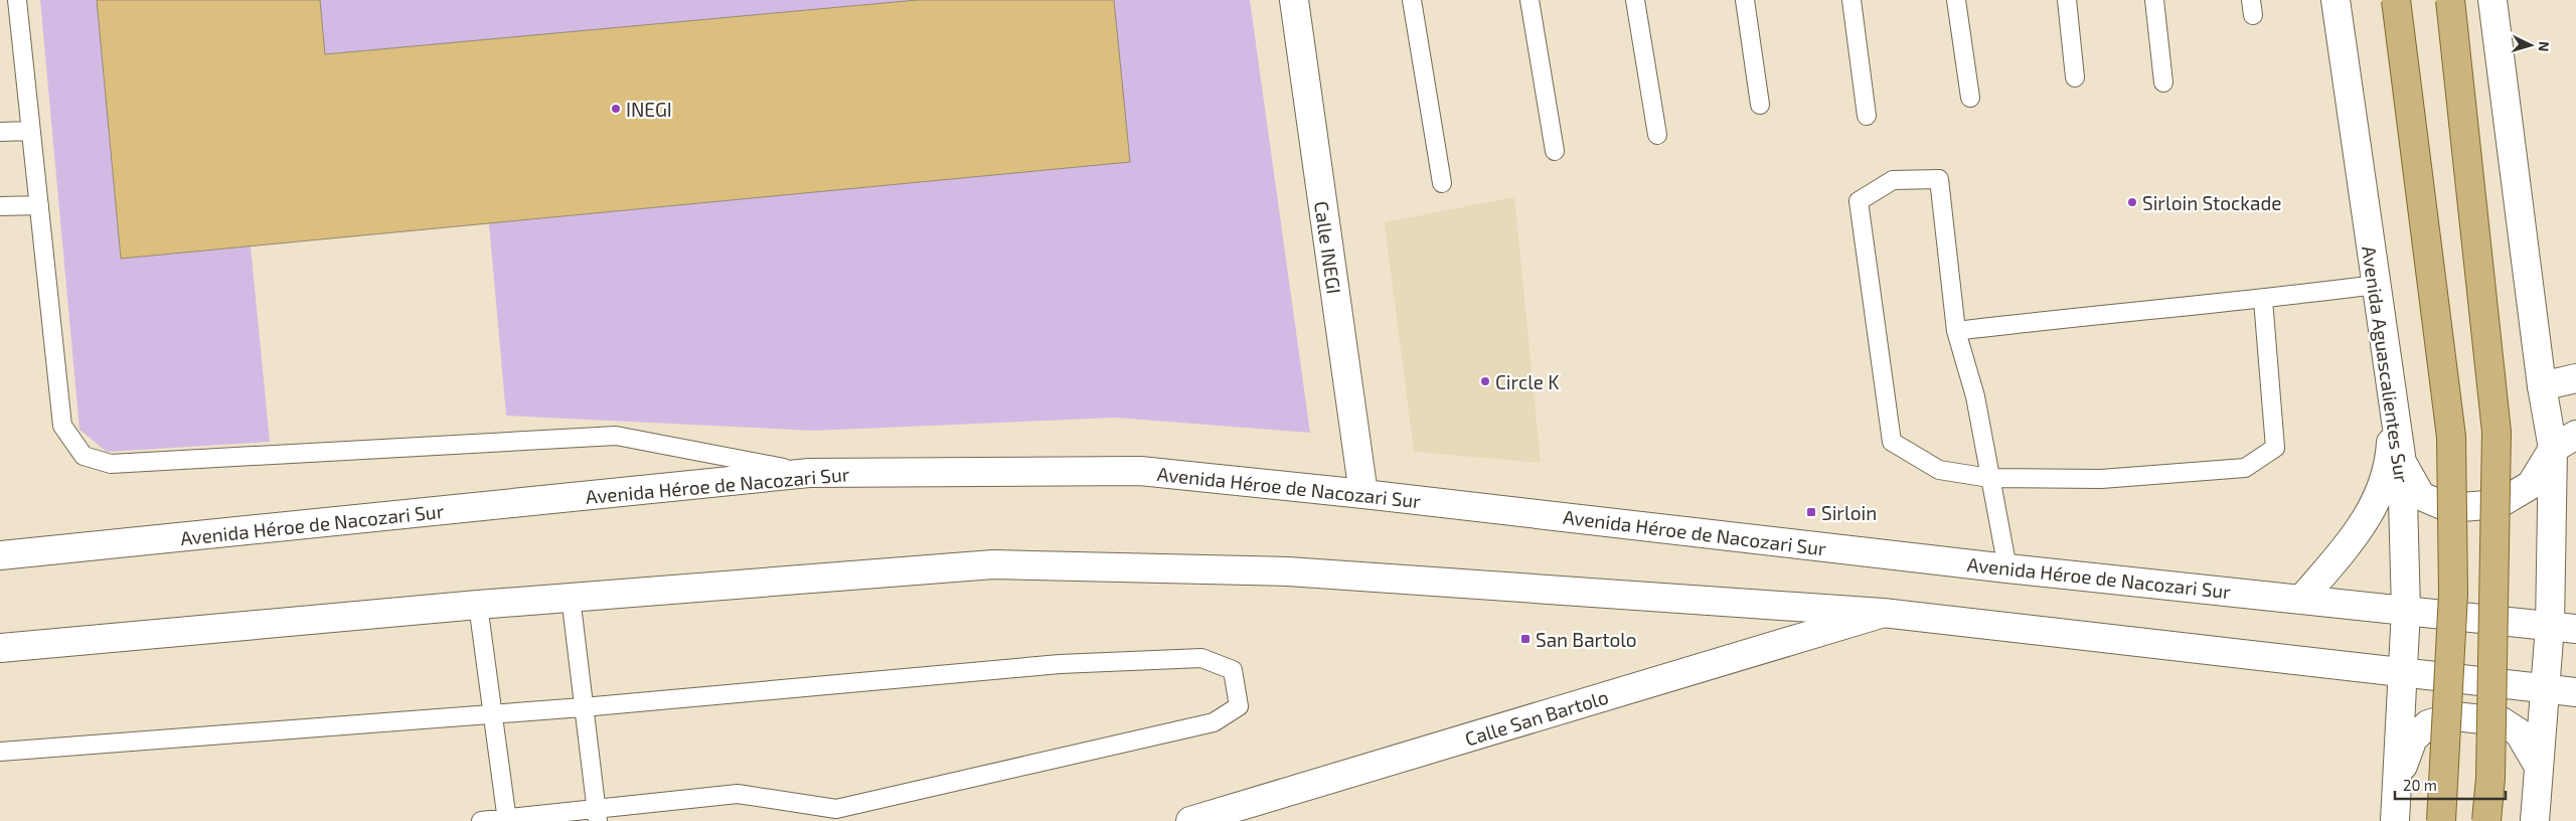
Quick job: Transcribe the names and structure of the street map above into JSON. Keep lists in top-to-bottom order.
{
  "streets": {
    "main road": [
      "Calle INEGI",
      "Avenida Aguascalientes Sur",
      "Avenida Héroe de Nacozari Sur",
      "Calle San Bartolo"
    ]
  },
  "crossings": [
    ["Calle INEGI", "Avenida Héroe de Nacozari Sur"],
    ["Avenida Aguascalientes Sur", "Avenida Héroe de Nacozari Sur"]
  ],
  "places": {
    "other": ["INEGI", "Sirloin Stockade", "Circle K"],
    "transit": ["Sirloin", "San Bartolo"]
  },
  "scale_bar": "20 m",
  "north": "right"
}
